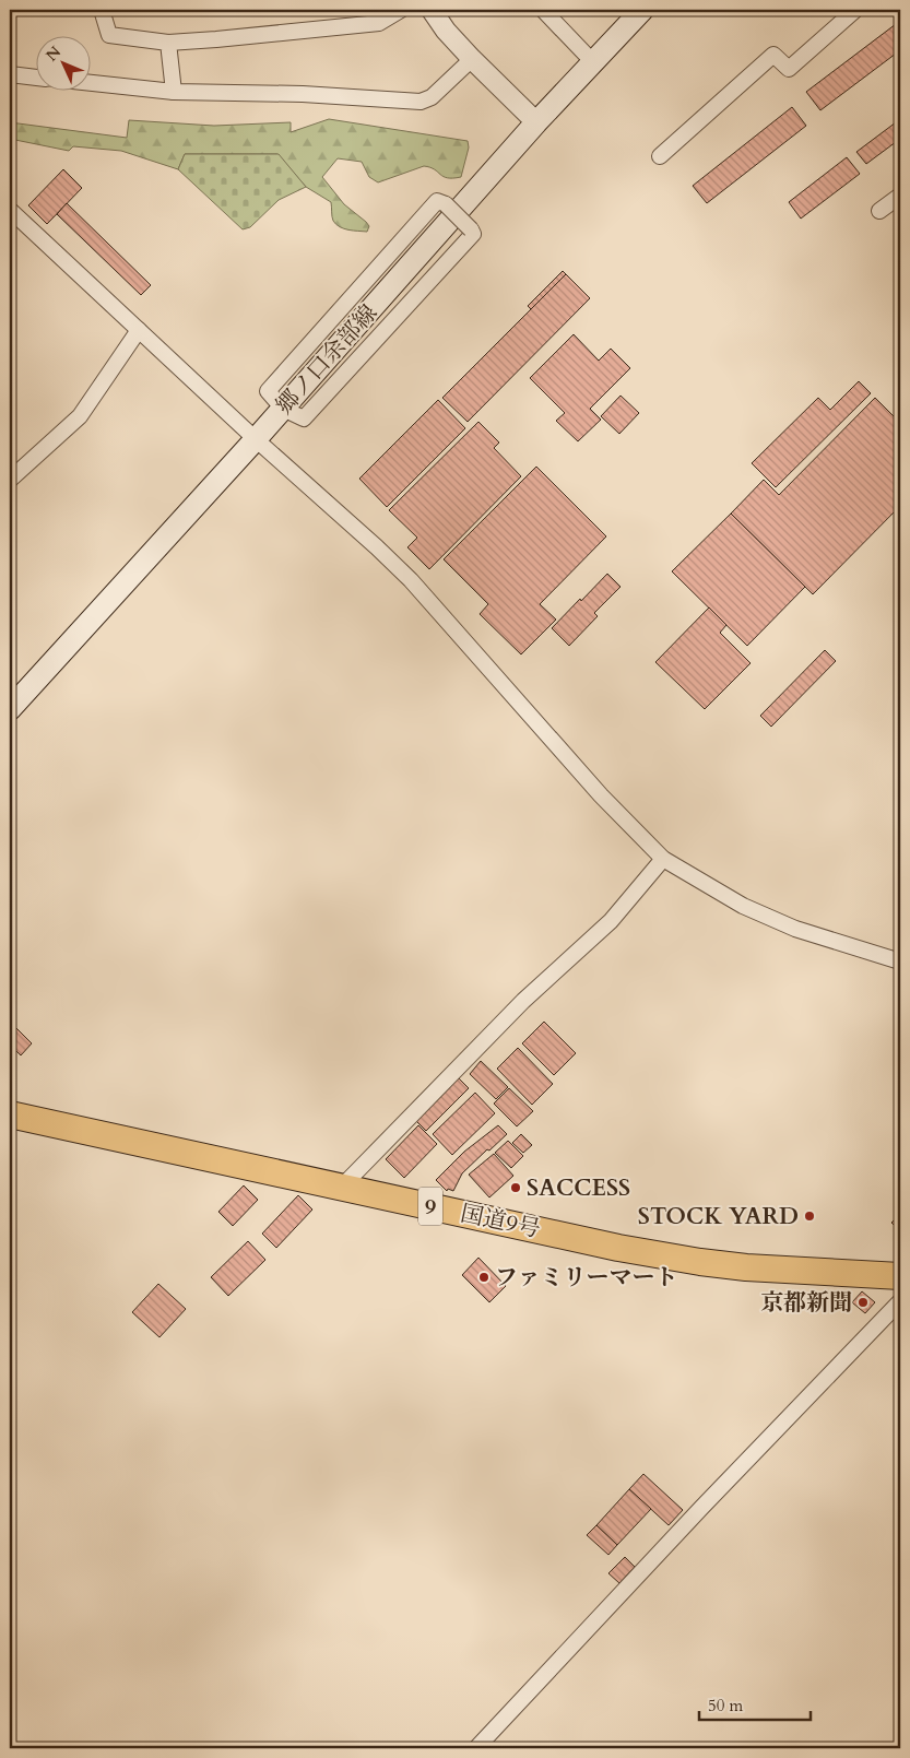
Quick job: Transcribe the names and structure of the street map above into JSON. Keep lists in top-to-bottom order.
{
  "streets": {
    "highway": ["9", "国道9号"],
    "main road": ["郷ノ口余部線"]
  },
  "places": [
    "SACCESS",
    "STOCK YARD",
    "ファミリーマート",
    "京都新聞"
  ],
  "scale_bar": "50 m",
  "north": "top left"
}
